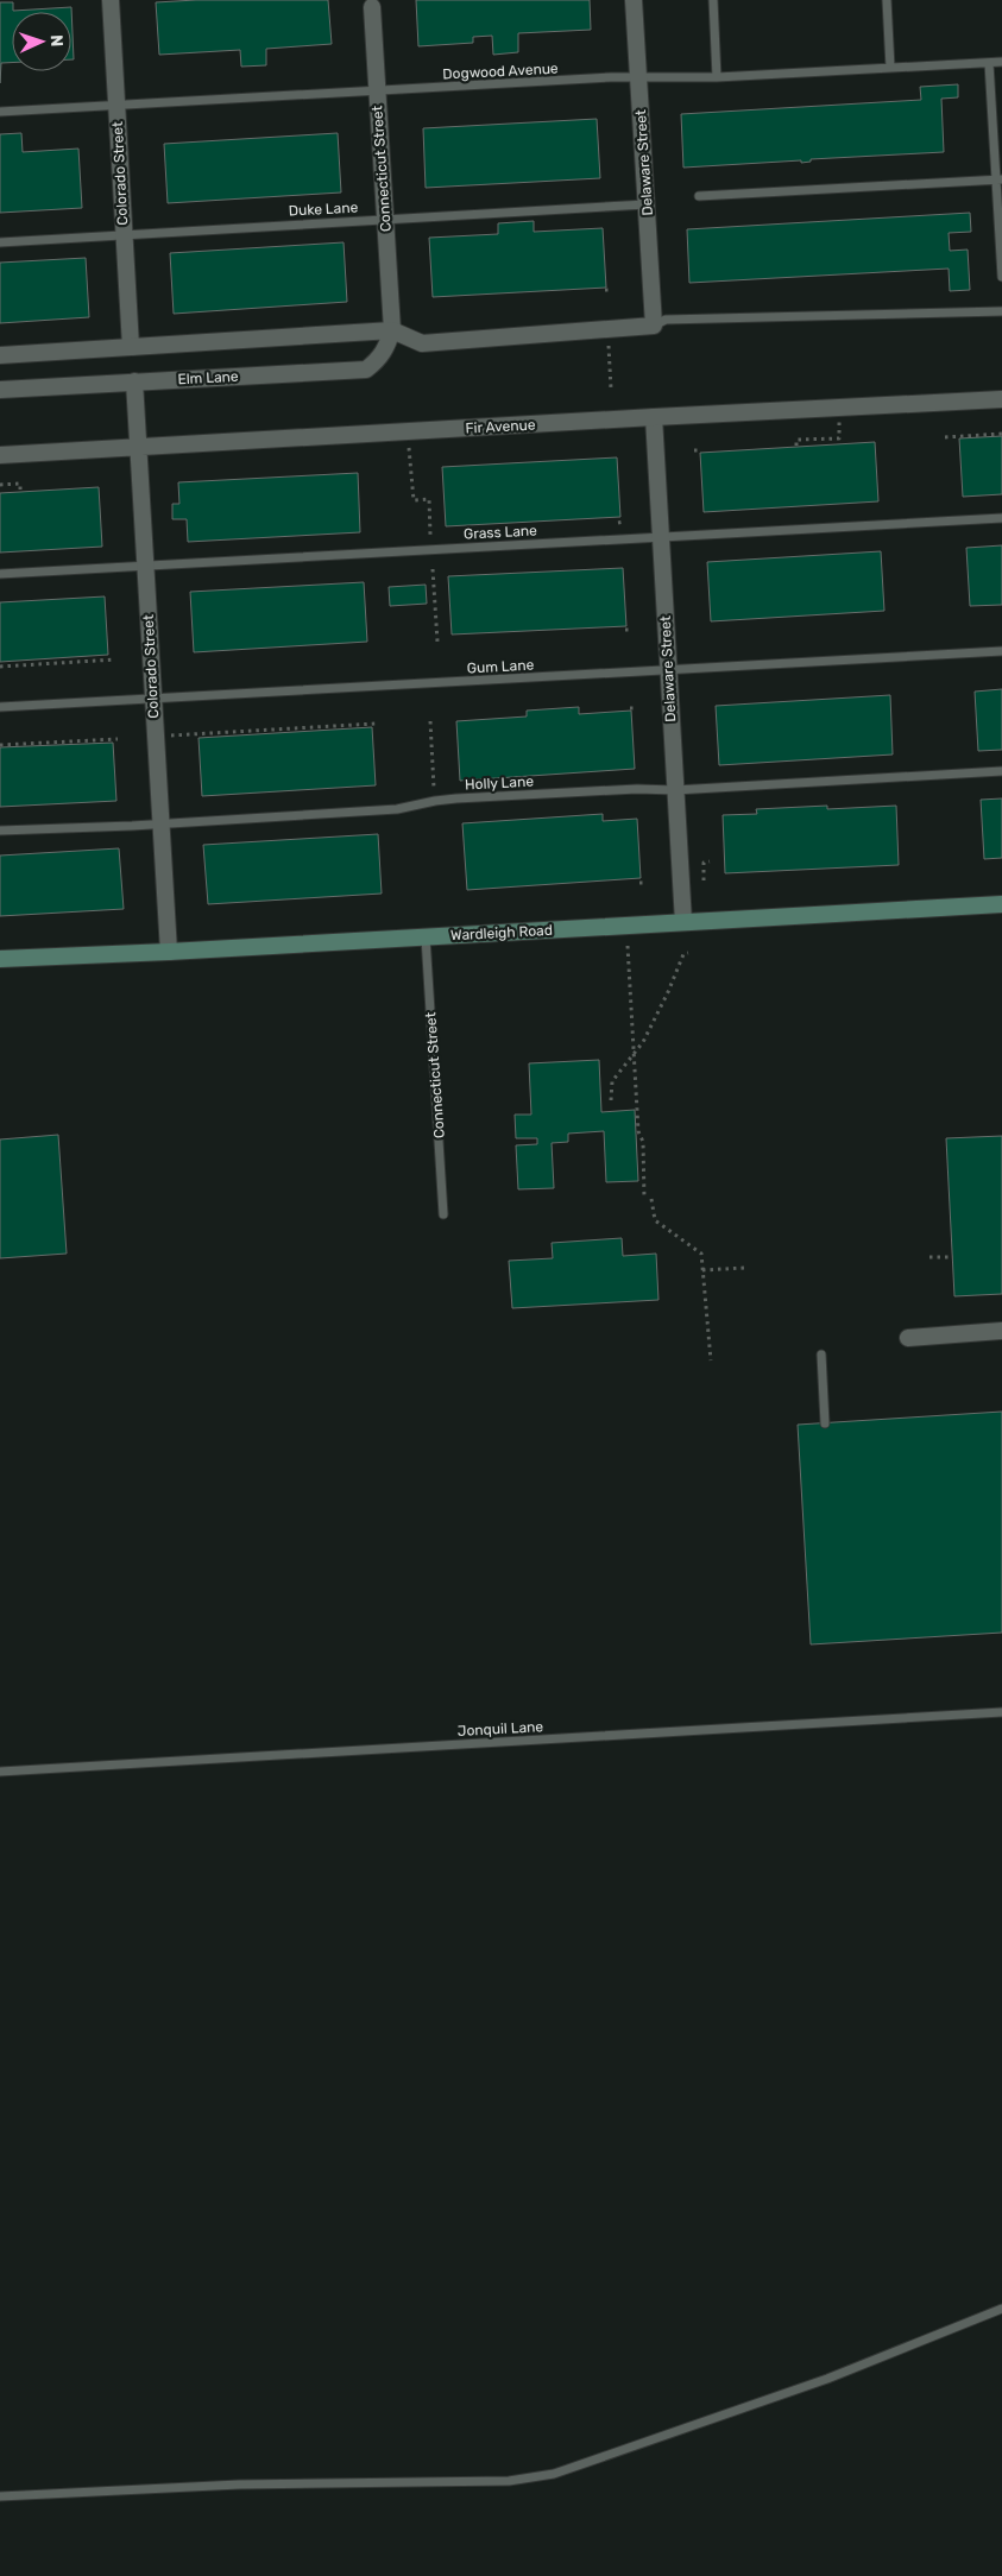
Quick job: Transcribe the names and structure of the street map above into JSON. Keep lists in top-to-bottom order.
{
  "streets": {
    "main road": ["Wardleigh Road"],
    "street": [
      "Delaware Street",
      "Connecticut Street",
      "Colorado Street",
      "Elm Lane",
      "Fir Avenue"
    ],
    "lane": [
      "Dogwood Avenue",
      "Duke Lane",
      "Grass Lane",
      "Gum Lane",
      "Holly Lane",
      "Jonquil Lane"
    ]
  },
  "crossings": [
    ["Dogwood Avenue", "Delaware Street"],
    ["Dogwood Avenue", "Connecticut Street"],
    ["Dogwood Avenue", "Colorado Street"],
    ["Delaware Street", "Duke Lane"],
    ["Delaware Street", "Fir Avenue"],
    ["Delaware Street", "Grass Lane"],
    ["Delaware Street", "Gum Lane"],
    ["Delaware Street", "Holly Lane"],
    ["Delaware Street", "Wardleigh Road"],
    ["Connecticut Street", "Duke Lane"],
    ["Connecticut Street", "Elm Lane"],
    ["Connecticut Street", "Wardleigh Road"],
    ["Colorado Street", "Duke Lane"],
    ["Colorado Street", "Elm Lane"],
    ["Colorado Street", "Fir Avenue"],
    ["Colorado Street", "Grass Lane"],
    ["Colorado Street", "Gum Lane"],
    ["Colorado Street", "Holly Lane"],
    ["Colorado Street", "Wardleigh Road"]
  ],
  "north": "right"
}
